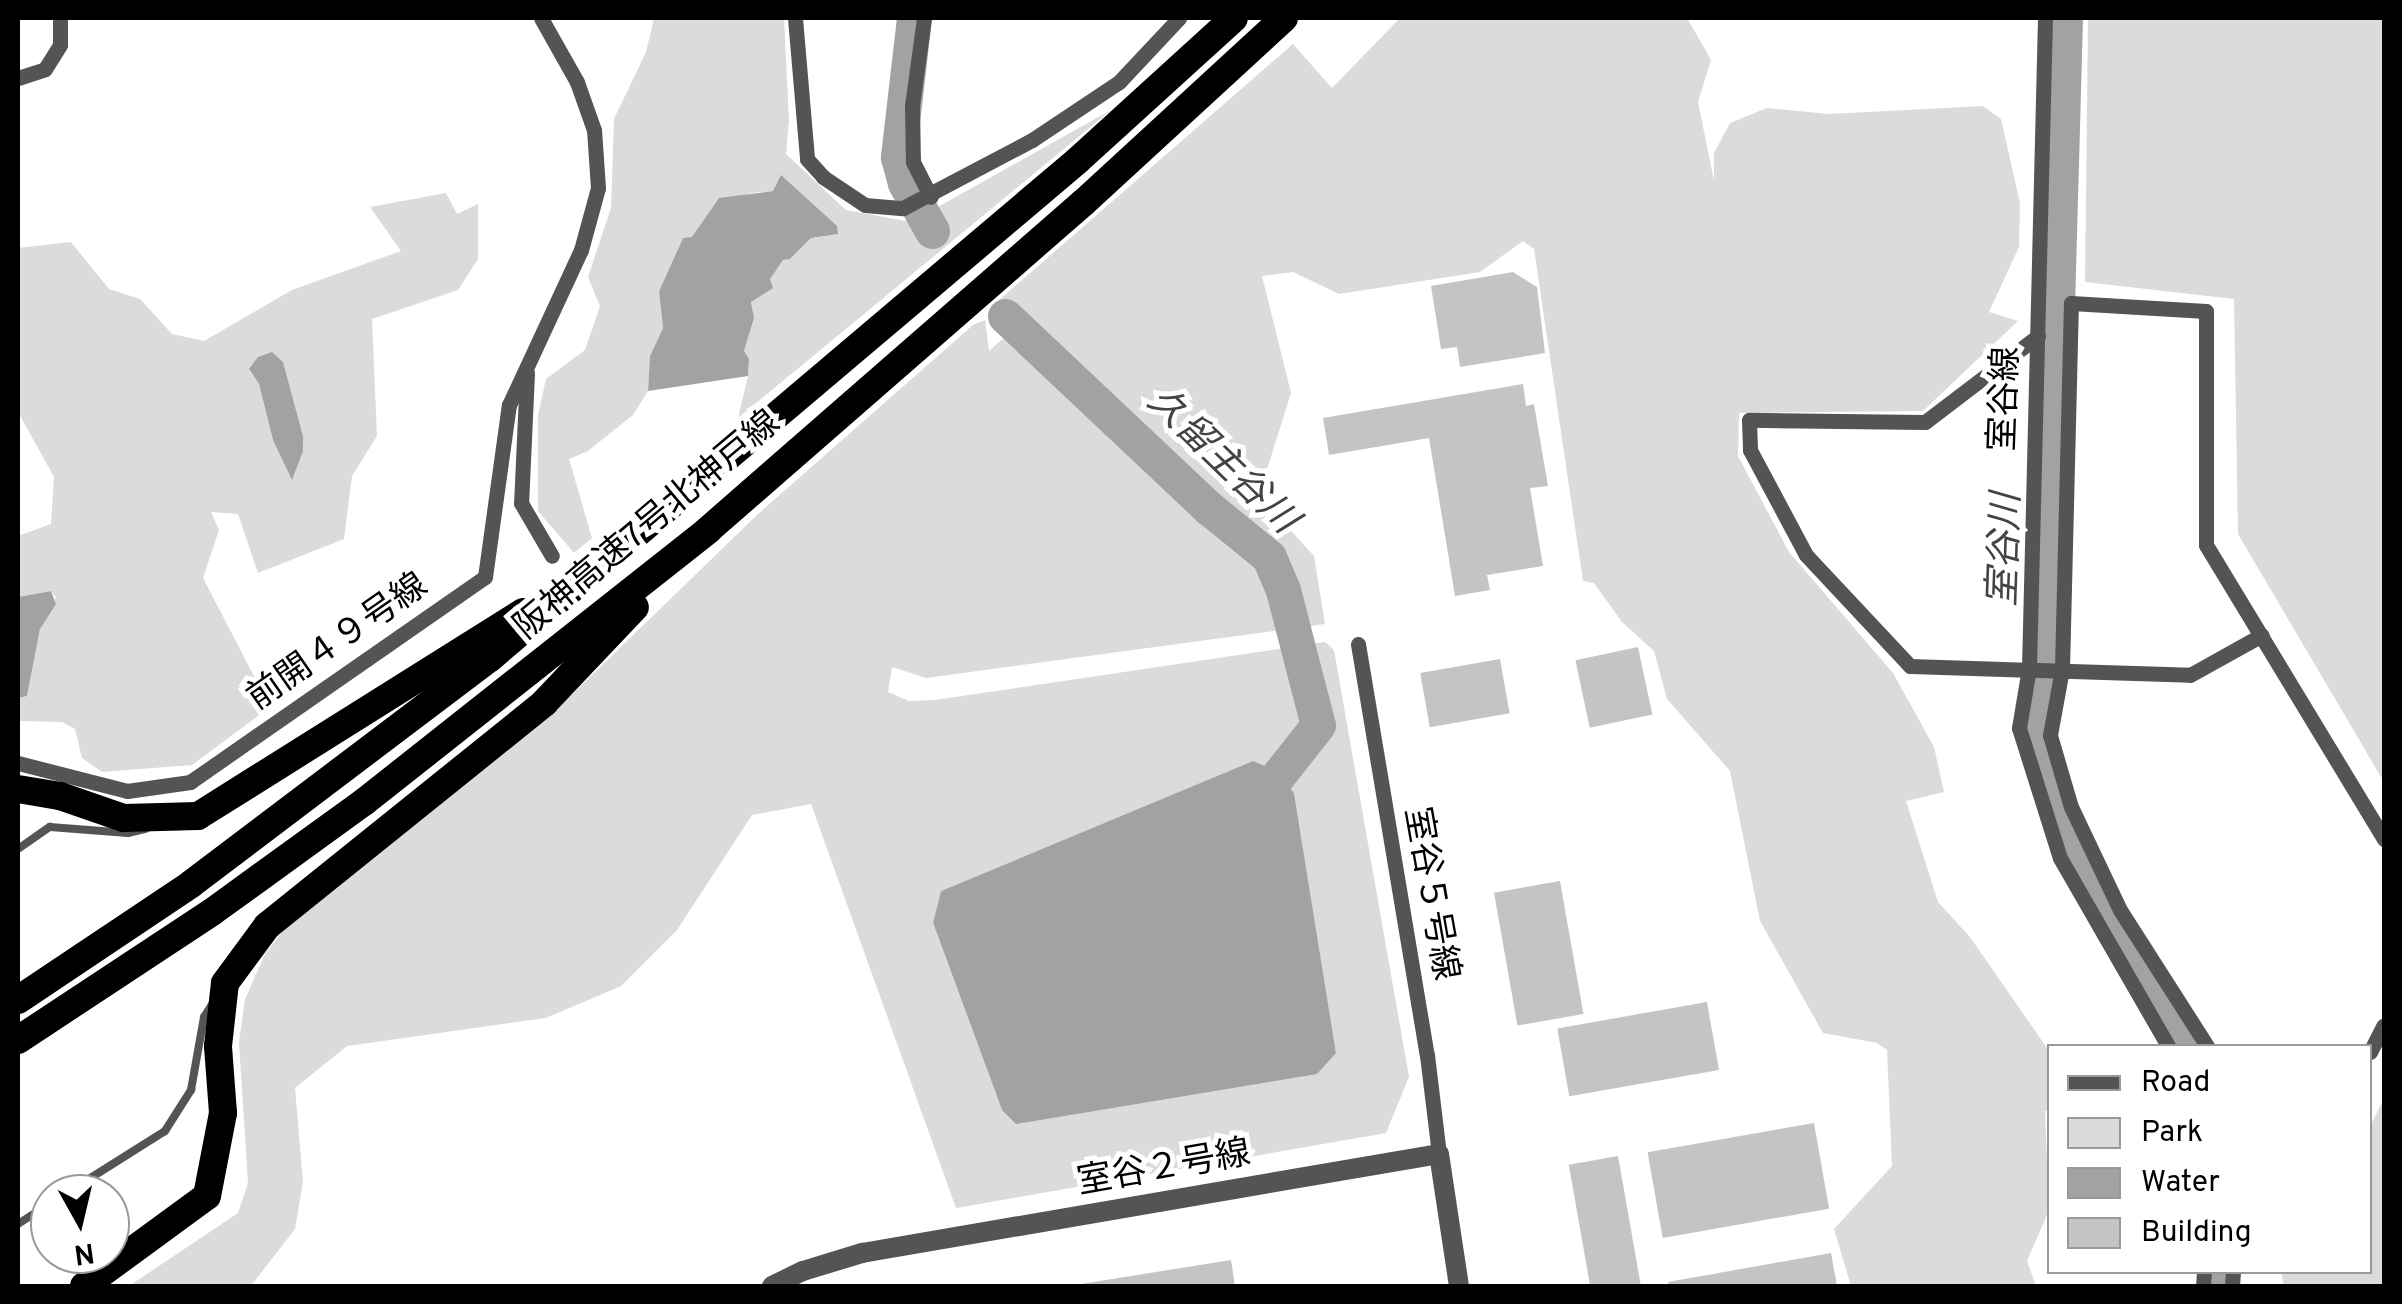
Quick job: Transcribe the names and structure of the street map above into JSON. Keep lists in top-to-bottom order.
{
  "streets": {
    "highway": ["阪神高速7号北神戸線"],
    "street": [
      "室谷線",
      "前開４９号線",
      "室谷５号線",
      "室谷２号線"
    ]
  },
  "crossings": [
    ["室谷５号線", "室谷２号線"]
  ],
  "water": ["久留主谷川", "室谷川"],
  "legend": [
    "Road",
    "Park",
    "Water",
    "Building"
  ],
  "north": "bottom"
}
